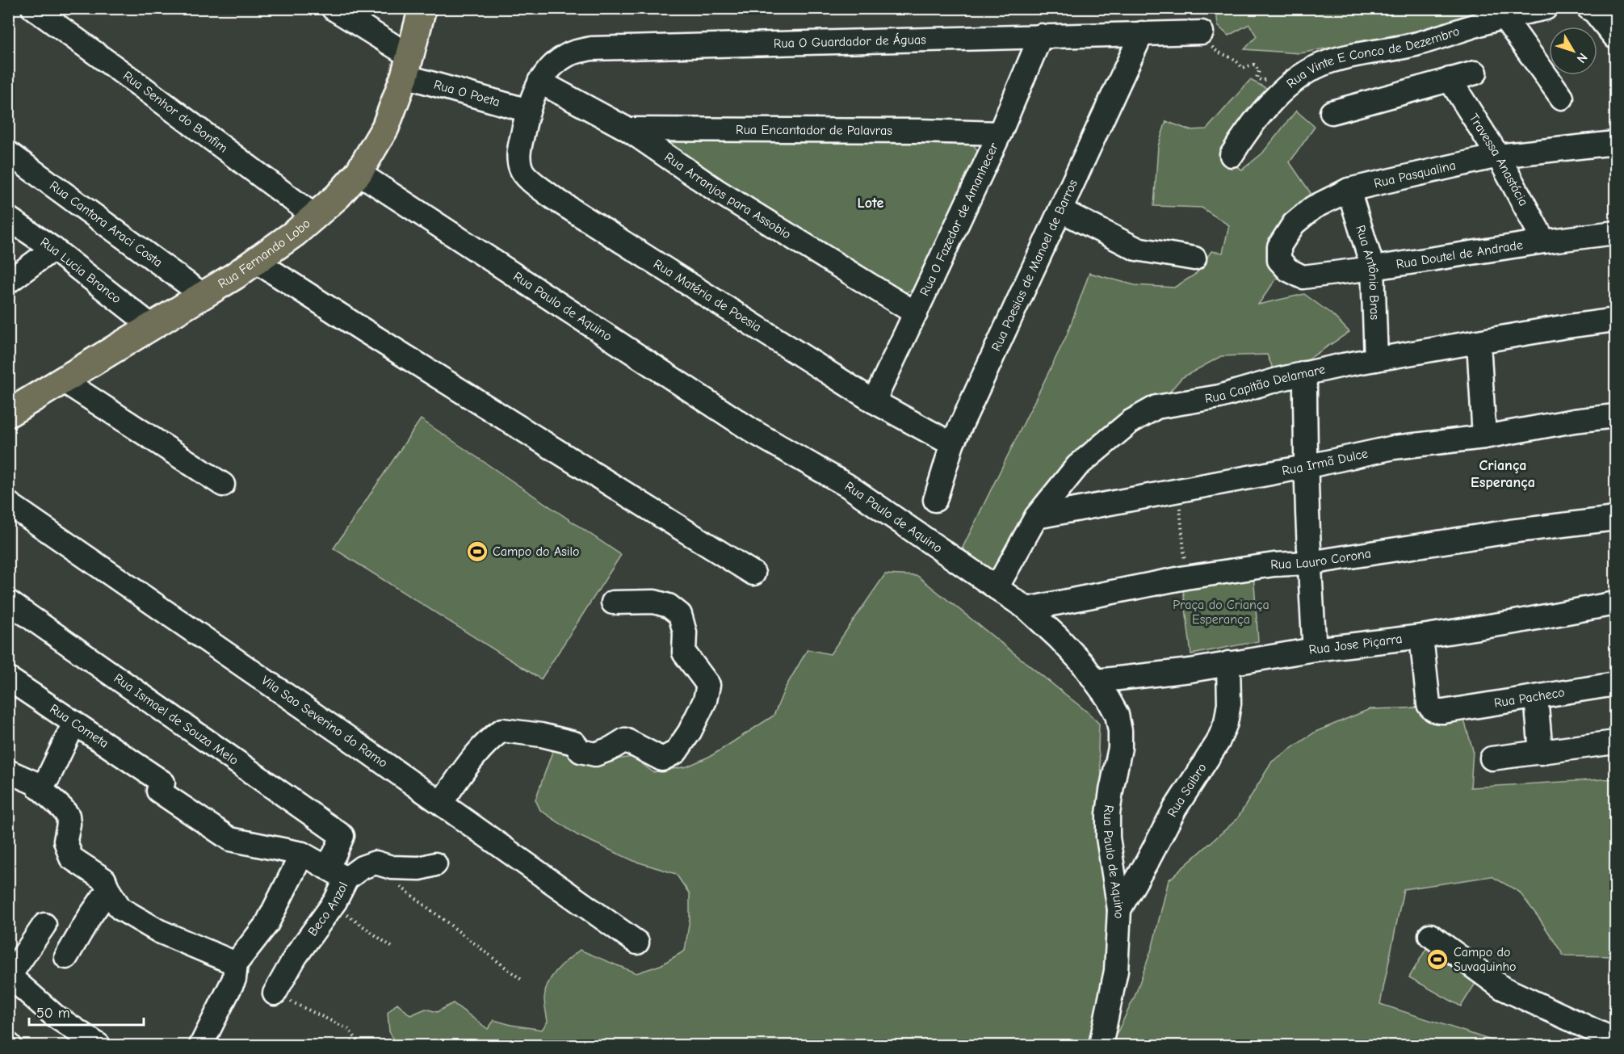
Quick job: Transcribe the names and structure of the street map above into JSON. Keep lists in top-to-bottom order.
{
  "streets": {
    "main road": ["Rua Fernando Lobo"],
    "street": [
      "Rua O Guardador de Águas",
      "Rua Vinte E Conco de Dezembro",
      "Rua O Poeta",
      "Rua Senhor do Bonfim",
      "Rua Encantador de Palavras",
      "Travessa Anastácia",
      "Rua Pasqualina",
      "Rua Arranjos para Assobio",
      "Rua O Fazedor de Amanhecer",
      "Rua Cantora Araci Costa",
      "Rua Doutel de Andrade",
      "Rua Poesias de Manoel de Barros",
      "Rua Lucia Branco",
      "Rua Antônio Bras",
      "Rua Matéria de Poesia",
      "Rua Paulo de Aquino",
      "Rua Capitão Delamare",
      "Rua Irmã Dulce",
      "Rua Lauro Corona",
      "Rua Jose Piçarra",
      "Rua Pacheco",
      "Rua Ismael de Souza Melo",
      "Vila Sao Severino do Ramo",
      "Rua Cometa",
      "Rua Saibro",
      "Beco Anzol"
    ]
  },
  "crossings": [
    ["Rua O Guardador de Águas", "Rua O Poeta"],
    ["Rua O Guardador de Águas", "Rua Arranjos para Assobio"],
    ["Rua O Guardador de Águas", "Rua O Fazedor de Amanhecer"],
    ["Rua O Guardador de Águas", "Rua Poesias de Manoel de Barros"],
    ["Rua O Guardador de Águas", "Rua Matéria de Poesia"],
    ["Rua O Poeta", "Rua Fernando Lobo"],
    ["Rua O Poeta", "Rua Matéria de Poesia"],
    ["Rua Senhor do Bonfim", "Rua Fernando Lobo"],
    ["Rua Encantador de Palavras", "Rua Arranjos para Assobio"],
    ["Rua Encantador de Palavras", "Rua O Fazedor de Amanhecer"],
    ["Travessa Anastácia", "Rua Pasqualina"],
    ["Travessa Anastácia", "Rua Doutel de Andrade"],
    ["Rua Pasqualina", "Rua Doutel de Andrade"],
    ["Rua Pasqualina", "Rua Antônio Bras"],
    ["Rua Arranjos para Assobio", "Rua O Fazedor de Amanhecer"],
    ["Rua O Fazedor de Amanhecer", "Rua Matéria de Poesia"],
    ["Rua Cantora Araci Costa", "Rua Fernando Lobo"],
    ["Rua Fernando Lobo", "Rua Lucia Branco"],
    ["Rua Fernando Lobo", "Rua Paulo de Aquino"],
    ["Rua Doutel de Andrade", "Rua Antônio Bras"],
    ["Rua Poesias de Manoel de Barros", "Rua Matéria de Poesia"],
    ["Rua Antônio Bras", "Rua Capitão Delamare"],
    ["Rua Paulo de Aquino", "Rua Capitão Delamare"],
    ["Rua Paulo de Aquino", "Rua Lauro Corona"],
    ["Rua Paulo de Aquino", "Rua Jose Piçarra"],
    ["Rua Paulo de Aquino", "Rua Saibro"],
    ["Rua Capitão Delamare", "Rua Irmã Dulce"],
    ["Rua Jose Piçarra", "Rua Pacheco"],
    ["Rua Jose Piçarra", "Rua Saibro"]
  ],
  "districts": ["Lote", "Criança Esperança"],
  "parks": ["Praça do Criança Esperança"],
  "places": {
    "sports": ["Campo do Asilo", "Campo do Suvaquinho"]
  },
  "scale_bar": "50 m",
  "north": "bottom right"
}
